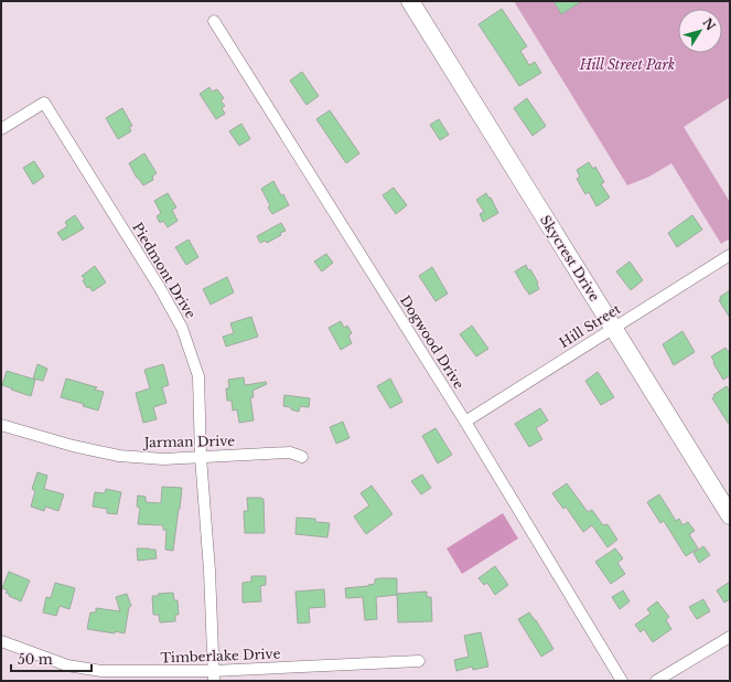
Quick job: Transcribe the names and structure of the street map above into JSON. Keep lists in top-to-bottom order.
{
  "streets": {
    "main road": ["Skycrest Drive"],
    "street": [
      "Piedmont Drive",
      "Hill Street",
      "Dogwood Drive",
      "Jarman Drive",
      "Timberlake Drive"
    ]
  },
  "crossings": [
    ["Skycrest Drive", "Hill Street"],
    ["Piedmont Drive", "Jarman Drive"],
    ["Piedmont Drive", "Timberlake Drive"],
    ["Hill Street", "Dogwood Drive"]
  ],
  "parks": ["Hill Street Park"],
  "scale_bar": "50 m",
  "north": "top right"
}
